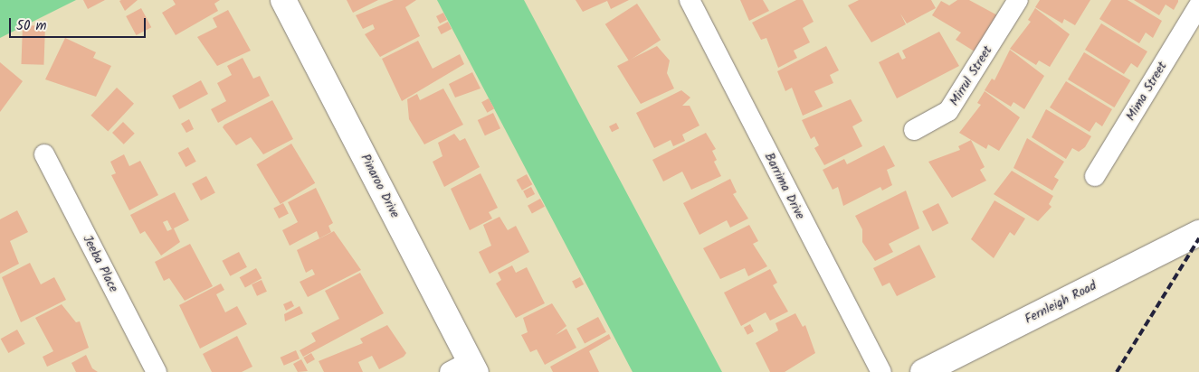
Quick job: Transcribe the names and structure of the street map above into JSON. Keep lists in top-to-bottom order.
{
  "streets": {
    "street": [
      "Mirrul Street",
      "Mima Street",
      "Pinaroo Drive",
      "Barrima Drive",
      "Jeeba Place",
      "Fernleigh Road"
    ]
  },
  "scale_bar": "50 m"
}
